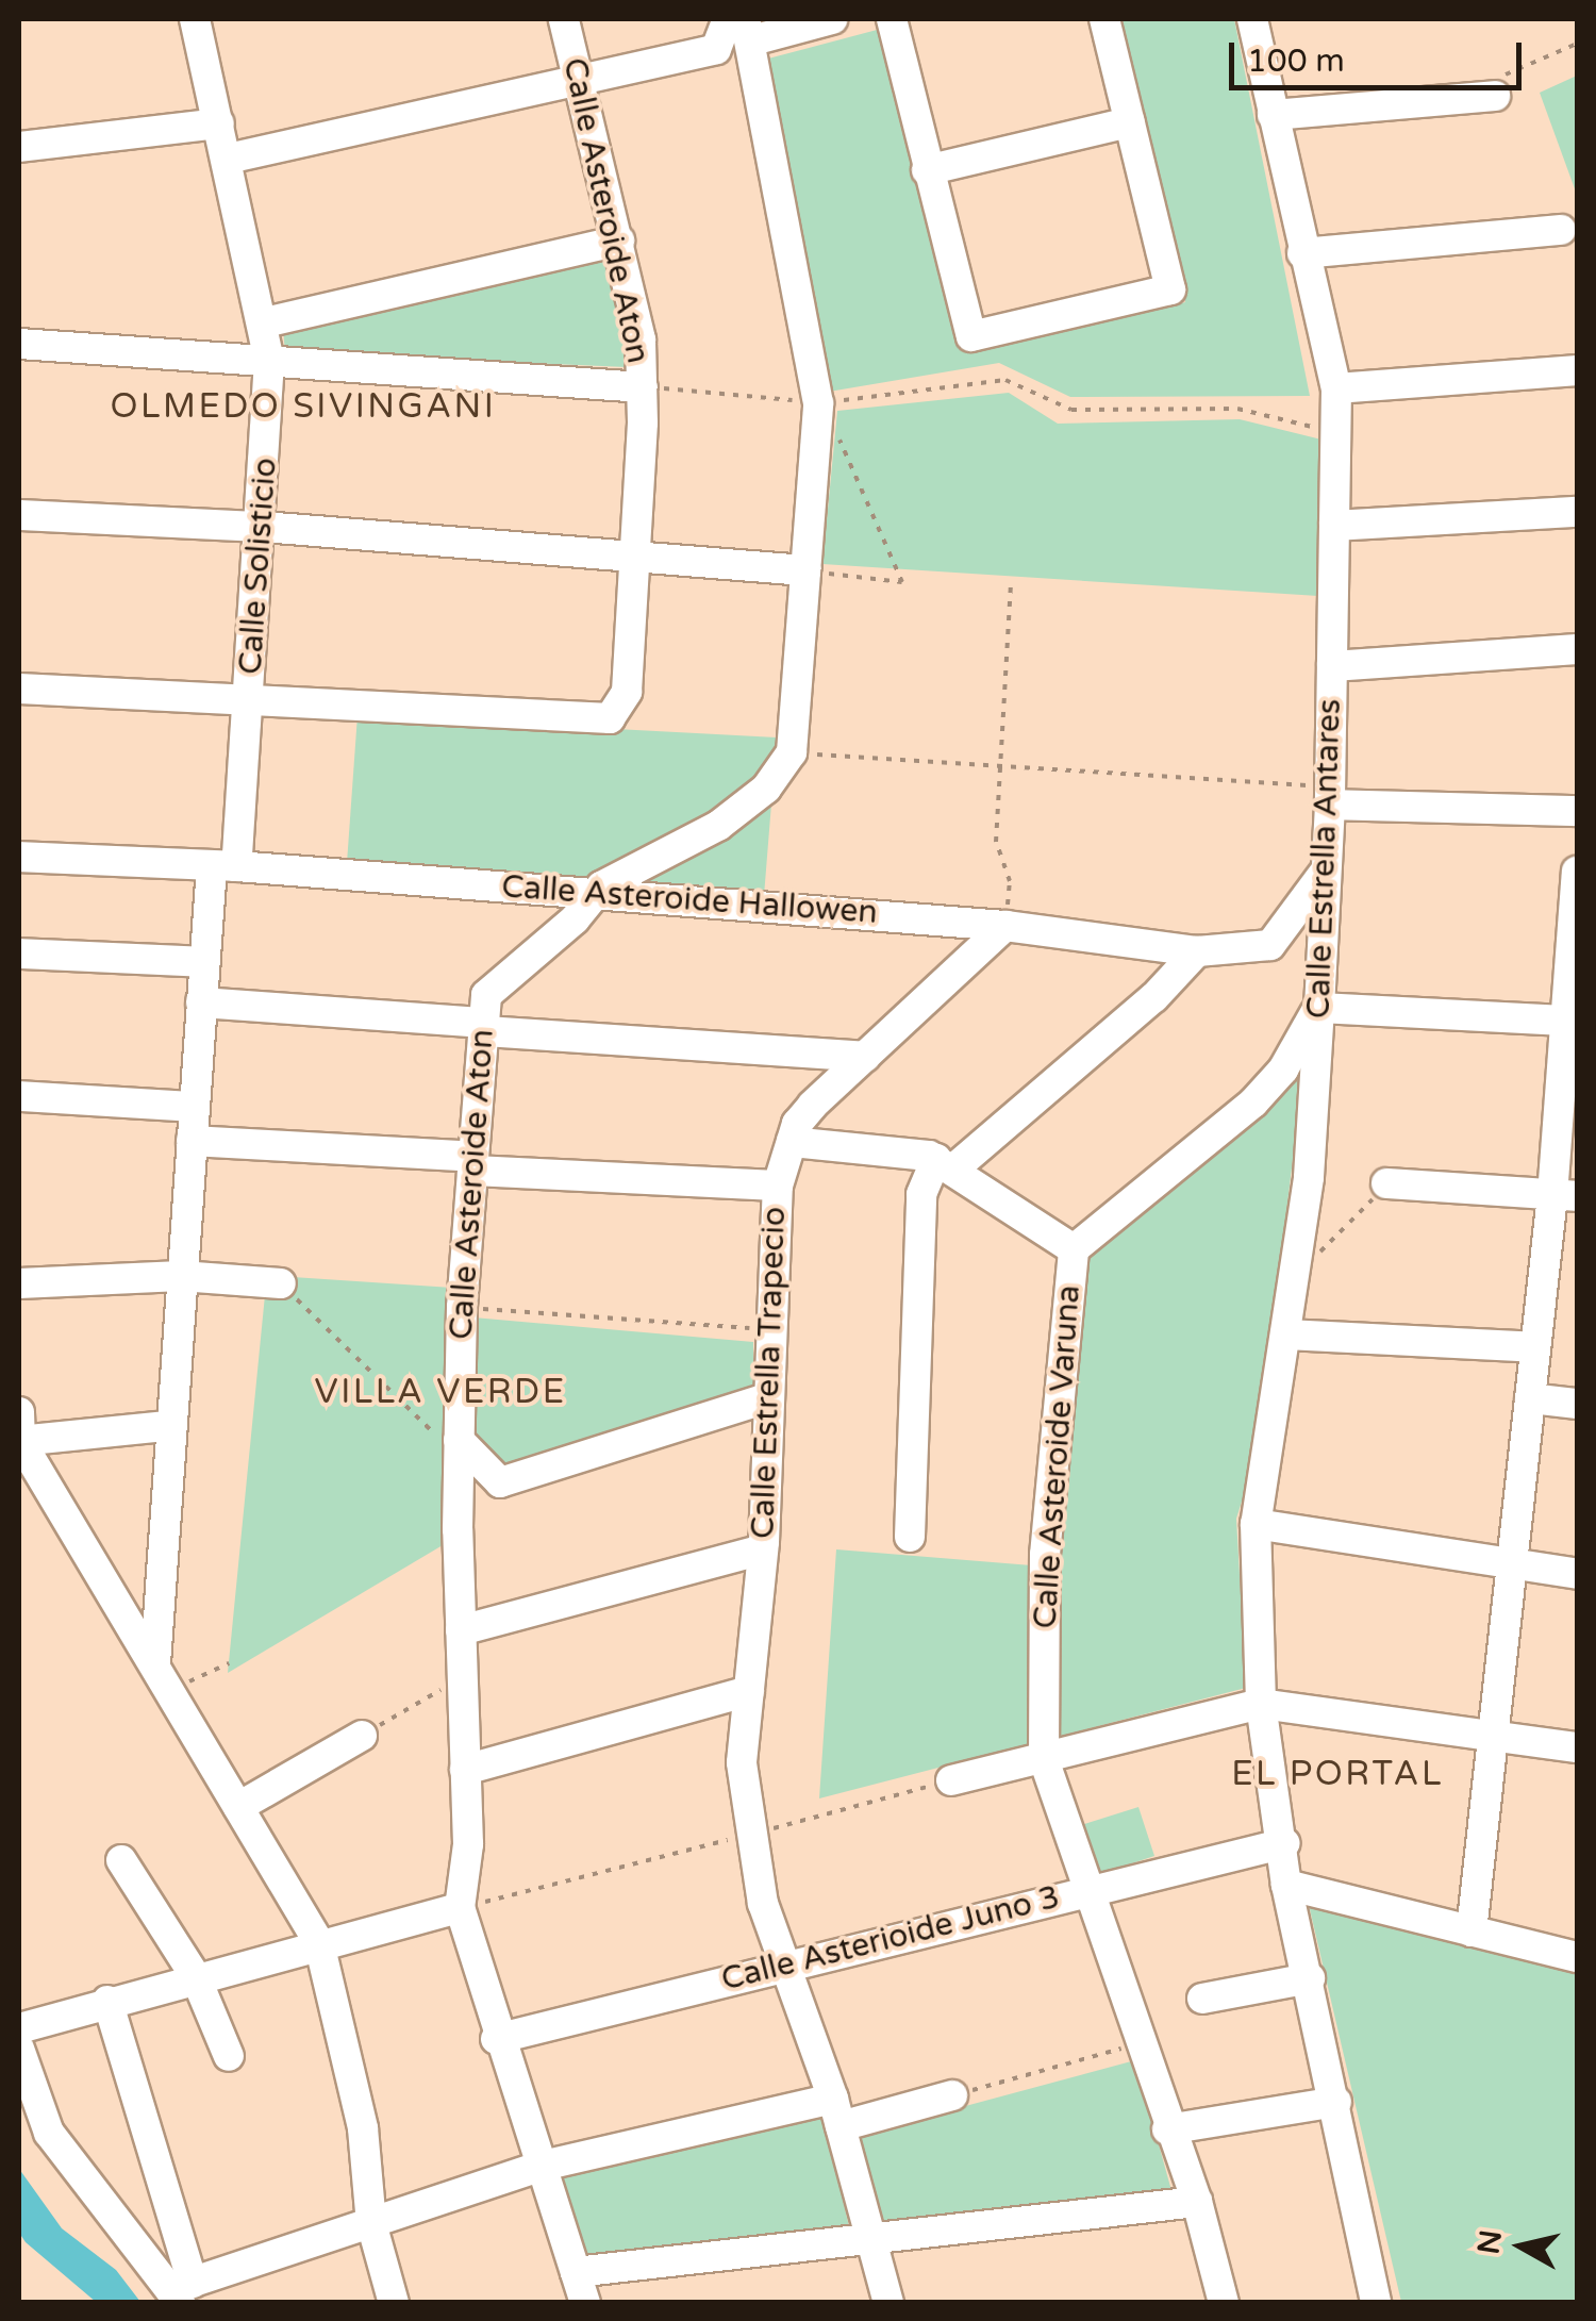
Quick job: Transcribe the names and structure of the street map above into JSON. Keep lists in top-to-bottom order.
{
  "streets": {
    "street": [
      "Calle Asteroide Aton",
      "Calle Solisticio",
      "Calle Estrella Antares",
      "Calle Asteroide Hallowen",
      "Calle Estrella Trapecio",
      "Calle Asteroide Varuna",
      "Calle Asterioide Juno 3"
    ]
  },
  "crossings": [
    ["Calle Asteroide Aton", "Calle Solisticio"],
    ["Calle Asteroide Aton", "Calle Asteroide Hallowen"],
    ["Calle Solisticio", "Calle Asteroide Hallowen"],
    ["Calle Estrella Antares", "Calle Asteroide Hallowen"],
    ["Calle Estrella Antares", "Calle Asteroide Varuna"],
    ["Calle Estrella Antares", "Calle Asterioide Juno 3"],
    ["Calle Asteroide Hallowen", "Calle Estrella Trapecio"],
    ["Calle Estrella Trapecio", "Calle Asterioide Juno 3"]
  ],
  "districts": ["OLMEDO SIVINGANI", "VILLA VERDE", "EL PORTAL"],
  "scale_bar": "100 m",
  "north": "left"
}
